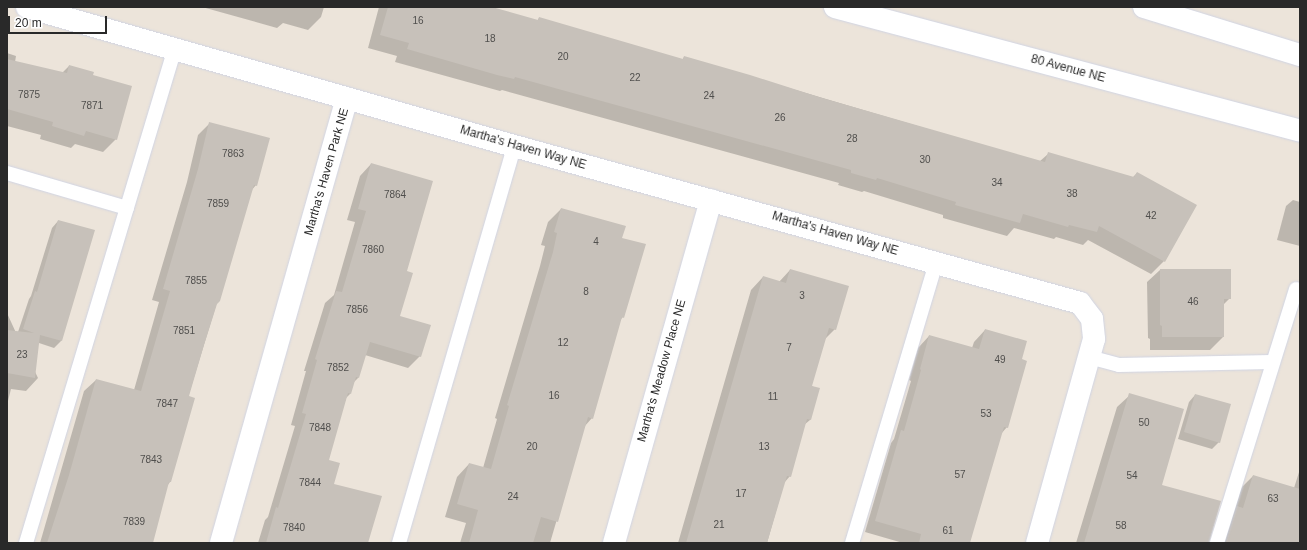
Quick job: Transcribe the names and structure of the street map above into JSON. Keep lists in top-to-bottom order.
{
  "streets": {
    "street": [
      "80 Avenue NE",
      "Martha's Haven Way NE",
      "Martha's Haven Park NE",
      "Martha's Meadow Place NE"
    ]
  },
  "crossings": [
    ["Martha's Haven Way NE", "Martha's Haven Park NE"],
    ["Martha's Haven Way NE", "Martha's Meadow Place NE"]
  ],
  "house_numbers": [
    "16",
    "18",
    "20",
    "22",
    "7875",
    "24",
    "7871",
    "26",
    "28",
    "7863",
    "30",
    "34",
    "38",
    "7864",
    "7859",
    "42",
    "4",
    "7860",
    "7855",
    "8",
    "3",
    "46",
    "7856",
    "7851",
    "12",
    "7",
    "23",
    "49",
    "7852",
    "16",
    "11",
    "7847",
    "53",
    "50",
    "7848",
    "20",
    "13",
    "7843",
    "57",
    "54",
    "7844",
    "17",
    "24",
    "63",
    "7839",
    "21",
    "58",
    "7840",
    "61"
  ],
  "scale_bar": "20 m"
}
